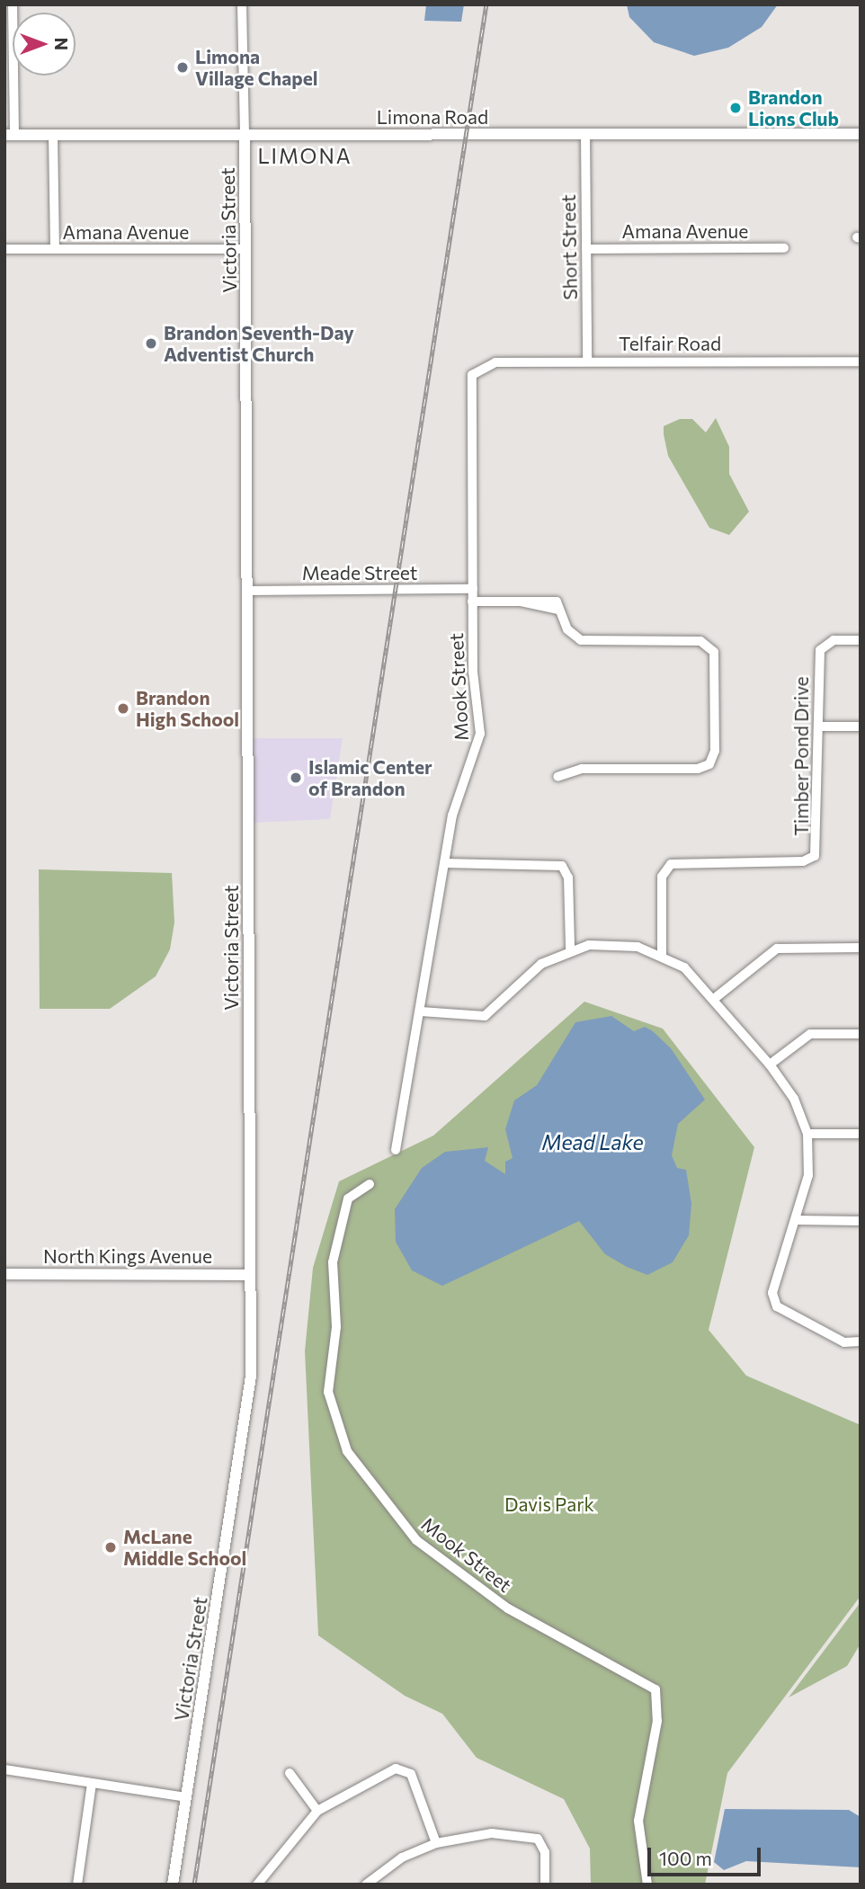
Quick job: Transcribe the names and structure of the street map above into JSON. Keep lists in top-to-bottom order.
{
  "streets": {
    "street": [
      "Limona Road",
      "Victoria Street",
      "Amana Avenue",
      "Short Street",
      "Telfair Road",
      "Meade Street",
      "Mook Street",
      "Timber Pond Drive",
      "North Kings Avenue"
    ]
  },
  "crossings": [
    ["Limona Road", "Victoria Street"],
    ["Limona Road", "Short Street"],
    ["Victoria Street", "Amana Avenue"],
    ["Victoria Street", "Meade Street"],
    ["Victoria Street", "North Kings Avenue"],
    ["Amana Avenue", "Short Street"],
    ["Short Street", "Telfair Road"],
    ["Telfair Road", "Mook Street"],
    ["Meade Street", "Mook Street"]
  ],
  "districts": ["LIMONA"],
  "water": ["Mead Lake"],
  "parks": ["Davis Park"],
  "places": [
    "Limona Village Chapel",
    "Brandon Lions Club",
    "Brandon Seventh-Day Adventist Church",
    "Brandon High School",
    "Islamic Center of Brandon",
    "McLane Middle School"
  ],
  "scale_bar": "100 m",
  "north": "right"
}
